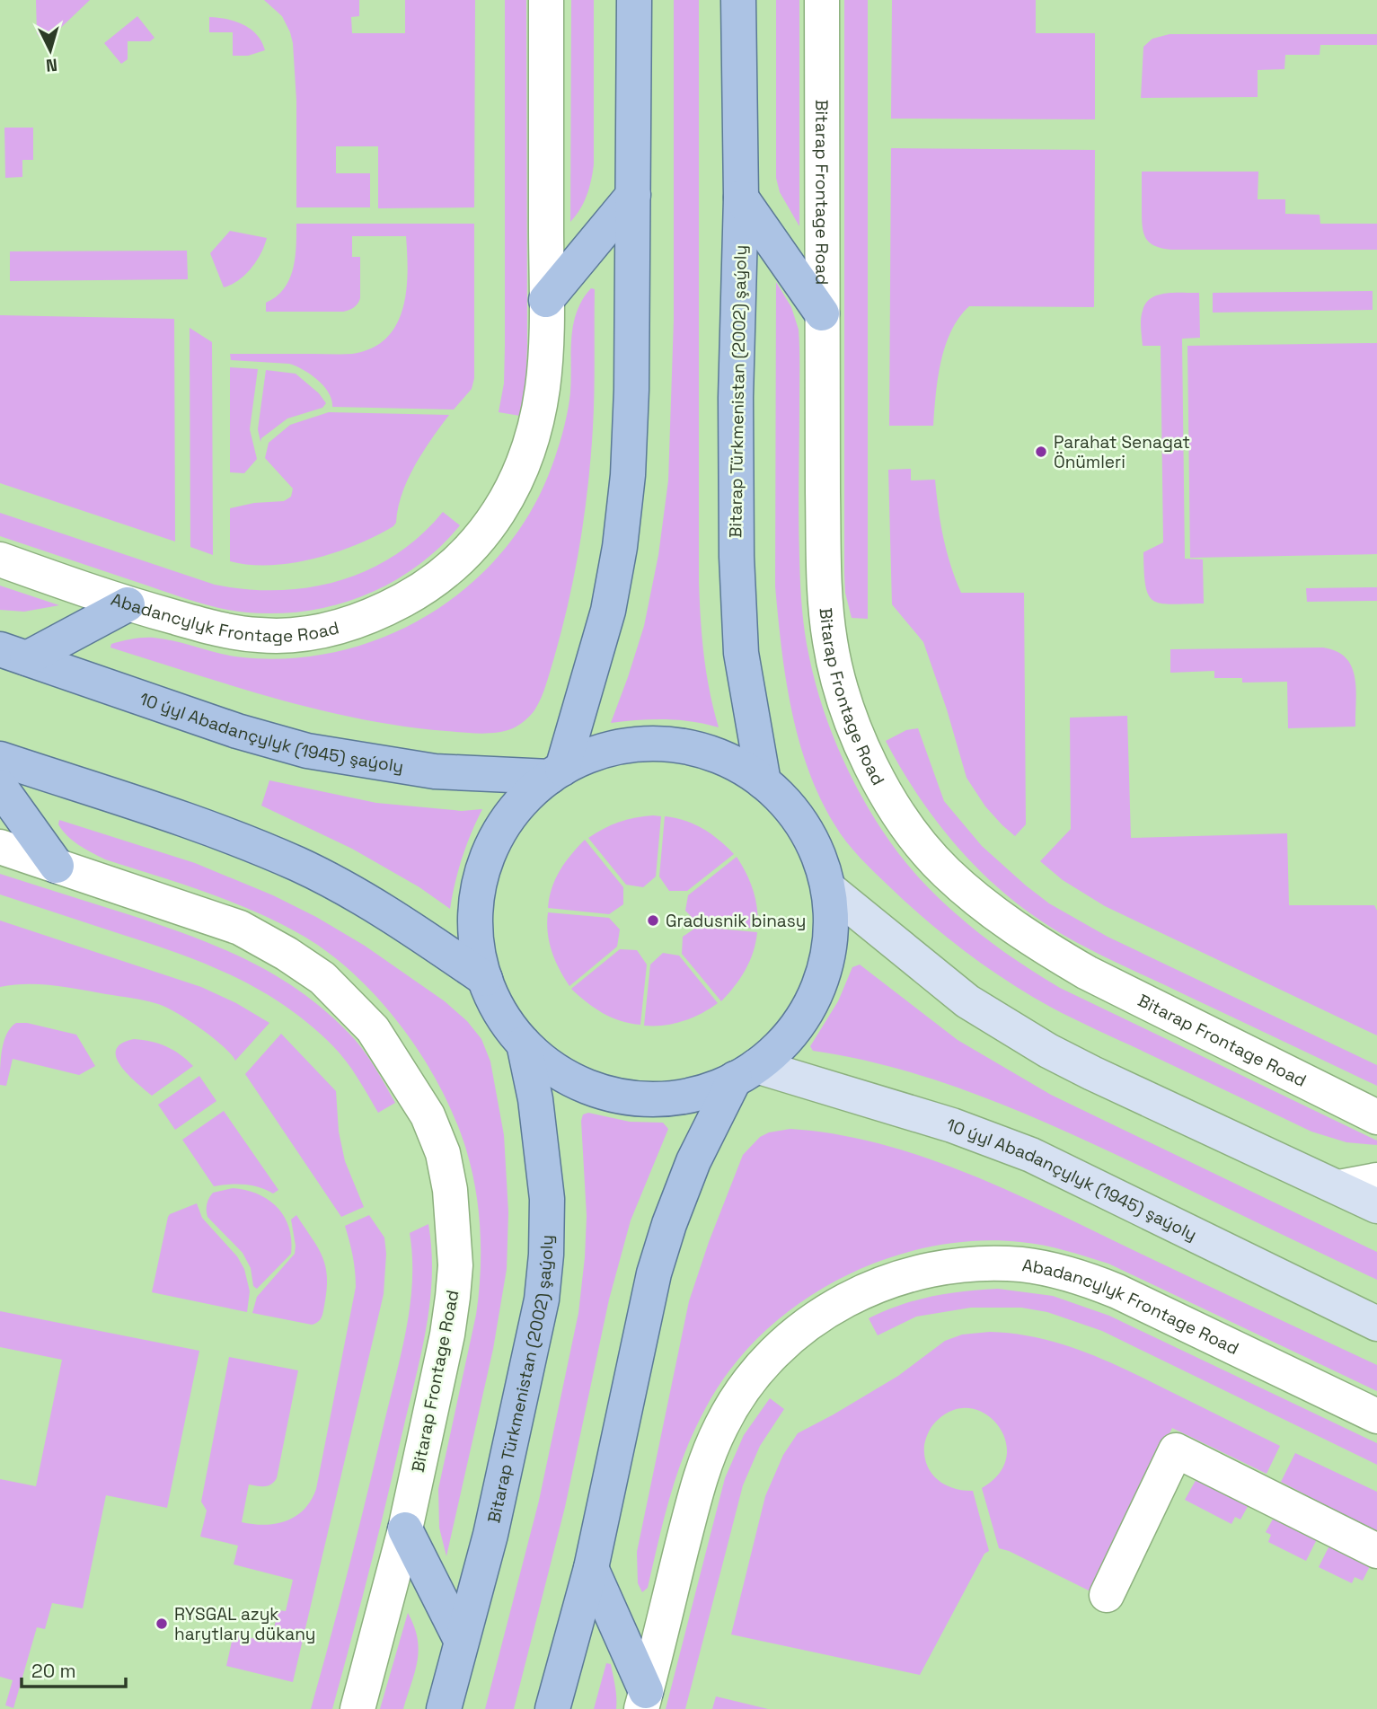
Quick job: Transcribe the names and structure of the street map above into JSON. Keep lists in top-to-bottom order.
{
  "streets": {
    "main road": ["Bitarap Türkmenistan (2002) şaýoly", "10 ýyl Abadançylyk (1945) şaýoly"],
    "street": ["Bitarap Frontage Road", "Abadancylyk Frontage Road"]
  },
  "places": ["Parahat Senagat Önümleri", "Gradusnik binasy", "RYSGAL azyk harytlary dükany"],
  "scale_bar": "20 m",
  "north": "bottom"
}
